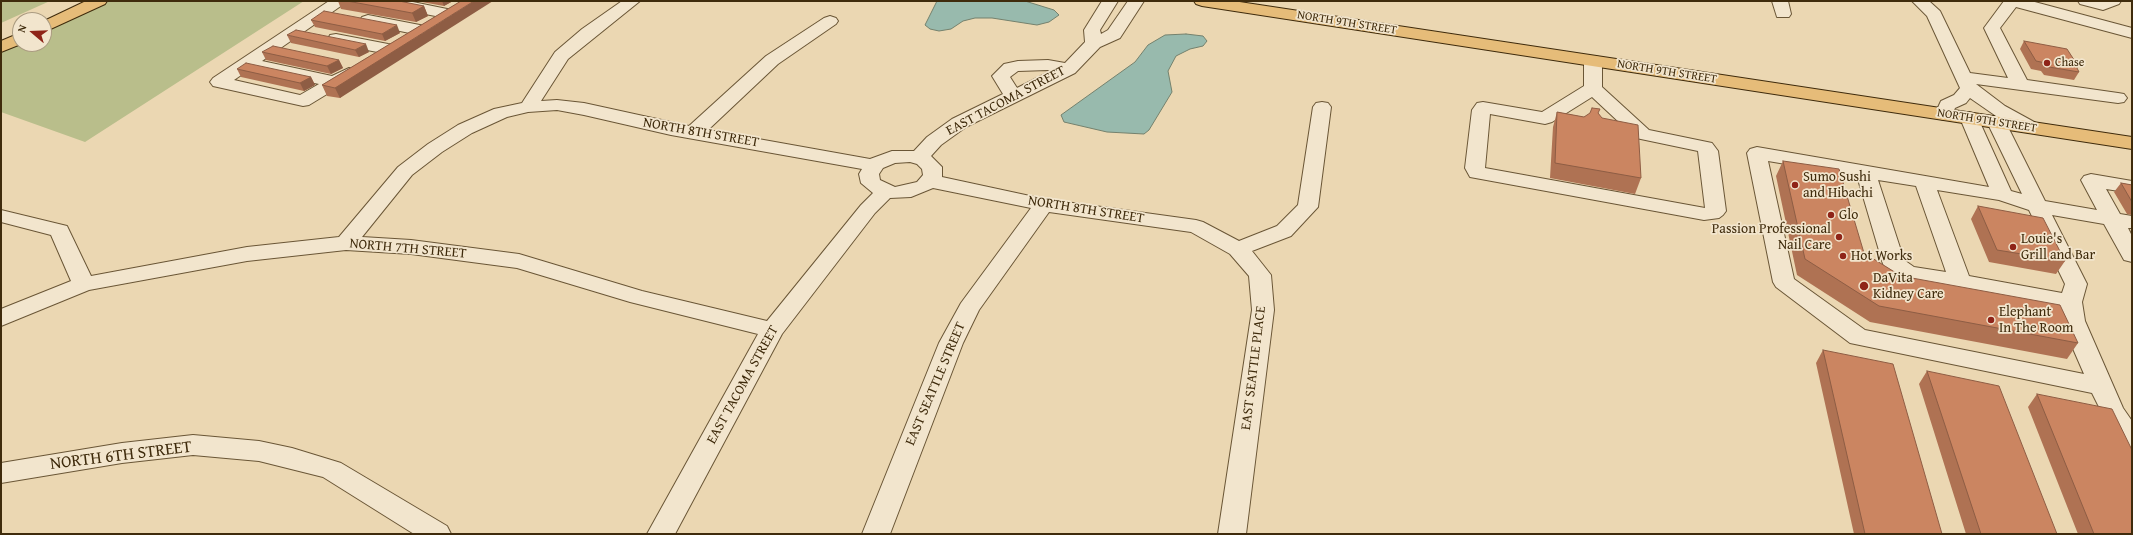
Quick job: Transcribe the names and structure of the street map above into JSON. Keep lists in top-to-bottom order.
{
  "streets": {
    "main road": ["NORTH 9TH STREET"],
    "street": [
      "EAST TACOMA STREET",
      "NORTH 8TH STREET",
      "NORTH 7TH STREET",
      "EAST SEATTLE PLACE",
      "EAST SEATTLE STREET",
      "NORTH 6TH STREET"
    ]
  },
  "crossings": [
    ["EAST TACOMA STREET", "NORTH 7TH STREET"],
    ["NORTH 8TH STREET", "NORTH 7TH STREET"],
    ["NORTH 8TH STREET", "EAST SEATTLE PLACE"],
    ["NORTH 8TH STREET", "EAST SEATTLE STREET"]
  ],
  "places": [
    "Chase",
    "Sumo Sushi and Hibachi",
    "Glo",
    "Passion Professional Nail Care",
    "Louie's Grill and Bar",
    "Hot Works",
    "DaVita Kidney Care",
    "Elephant In The Room"
  ],
  "north": "left"
}
